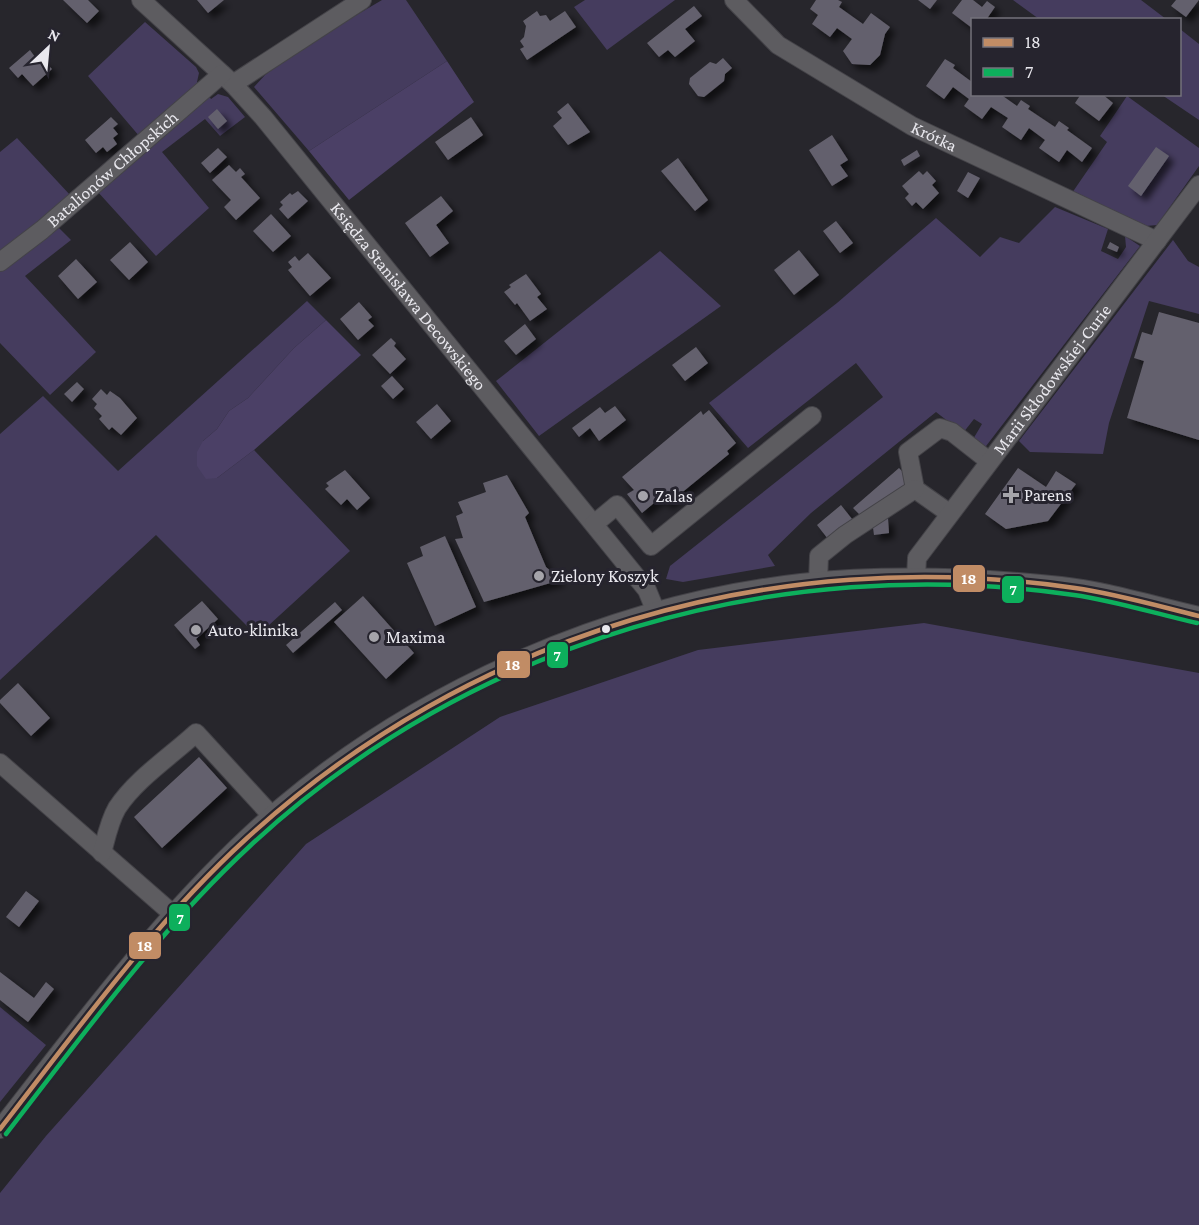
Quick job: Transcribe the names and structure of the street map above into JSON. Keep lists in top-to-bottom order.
{
  "streets": {
    "street": [
      "Krótka",
      "Batalionów Chłopskich",
      "Księdza Stanisława Decowskiego",
      "Marii Skłodowskiej-Curie"
    ]
  },
  "crossings": [
    ["Krótka", "Marii Skłodowskiej-Curie"],
    ["Batalionów Chłopskich", "Księdza Stanisława Decowskiego"]
  ],
  "places": {
    "health": ["Parens"],
    "other": [
      "Zalas",
      "Zielony Koszyk",
      "Auto-klinika",
      "Maxima"
    ]
  },
  "lines": ["transit line 18", "transit line 7"],
  "legend": ["18", "7"],
  "north": "top right"
}
